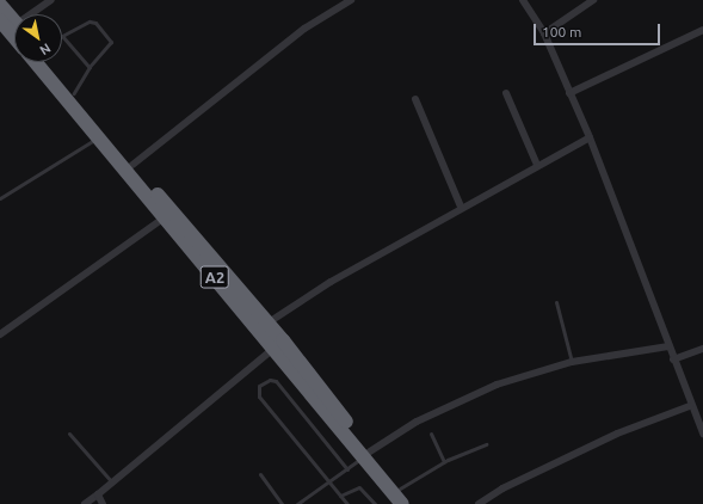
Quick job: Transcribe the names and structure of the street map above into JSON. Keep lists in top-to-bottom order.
{
  "streets": {
    "highway": ["A2"]
  },
  "scale_bar": "100 m",
  "north": "bottom right"
}
